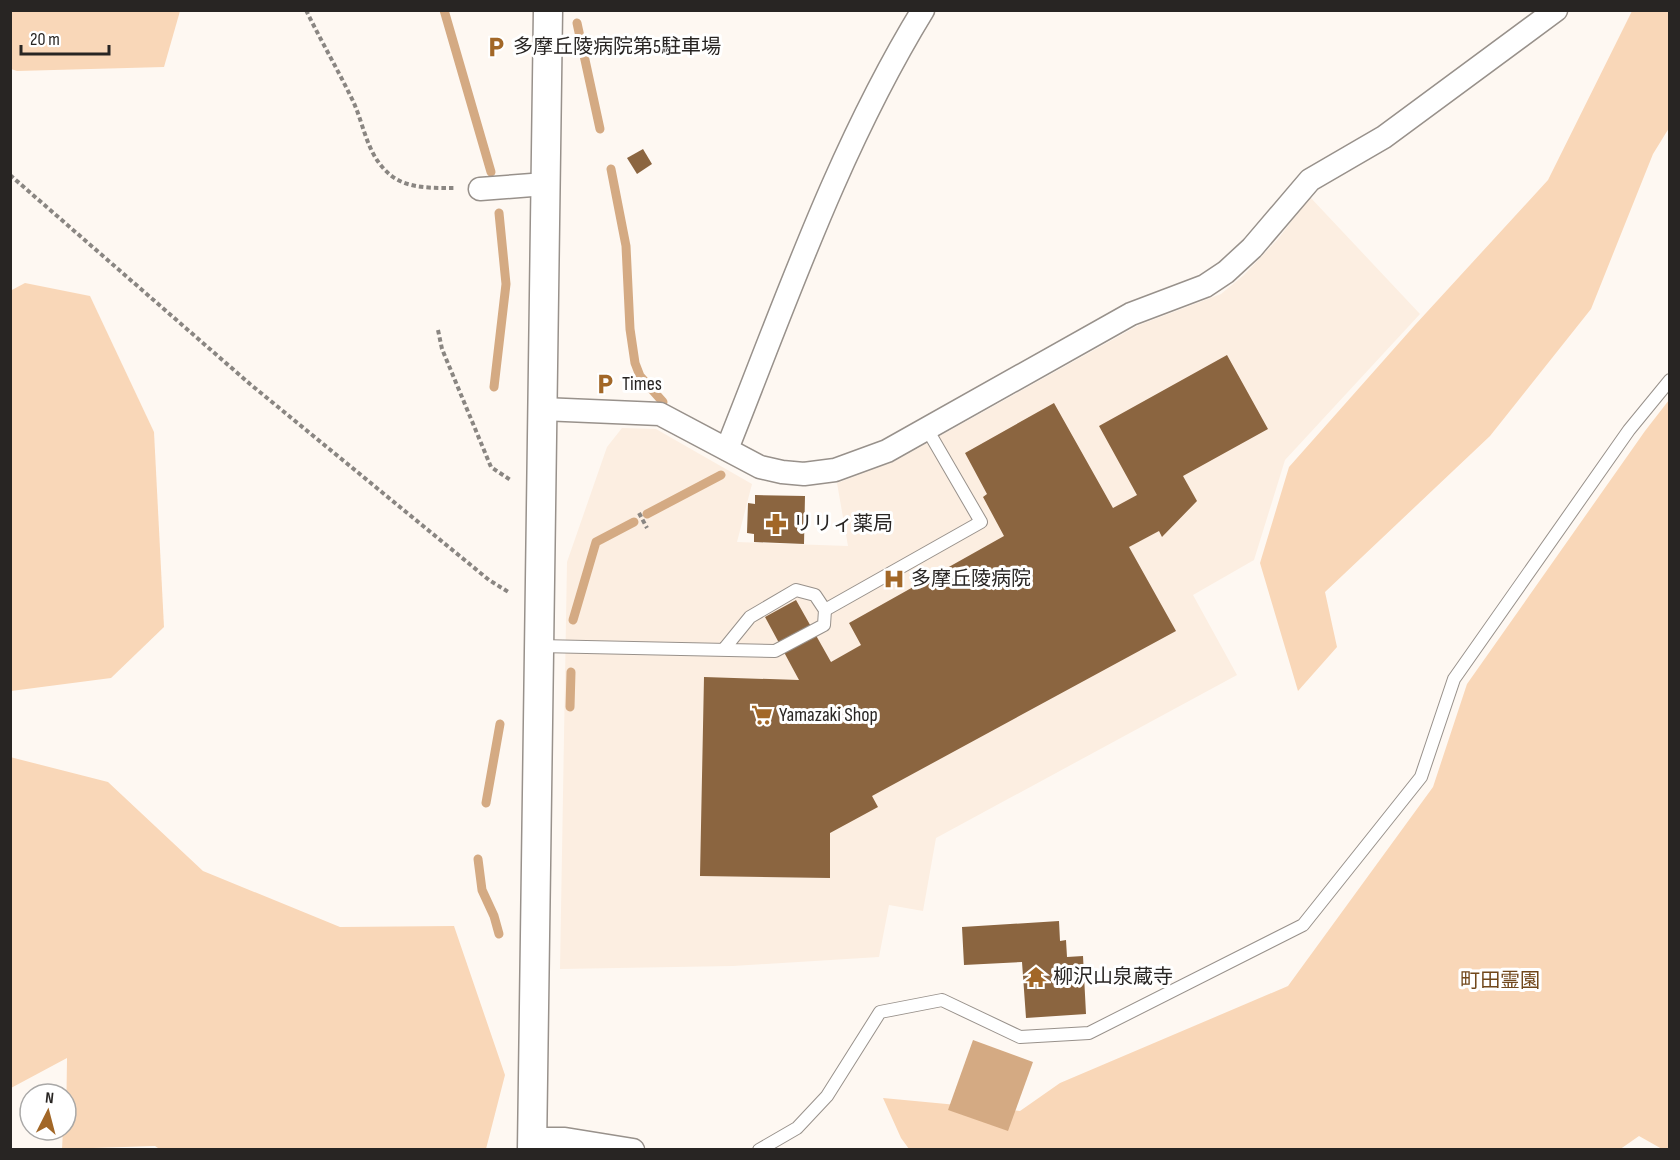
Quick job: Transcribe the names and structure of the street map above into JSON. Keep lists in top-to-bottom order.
{
  "parks": ["町田霊園"],
  "places": {
    "parking": ["多摩丘陵病院第5駐車場", "Times"],
    "pharmacy": ["リリィ薬局"],
    "hospital": ["多摩丘陵病院"],
    "supermarket": ["Yamazaki Shop"],
    "temple": ["柳沢山泉蔵寺"]
  },
  "scale_bar": "20 m",
  "north": "top"
}
